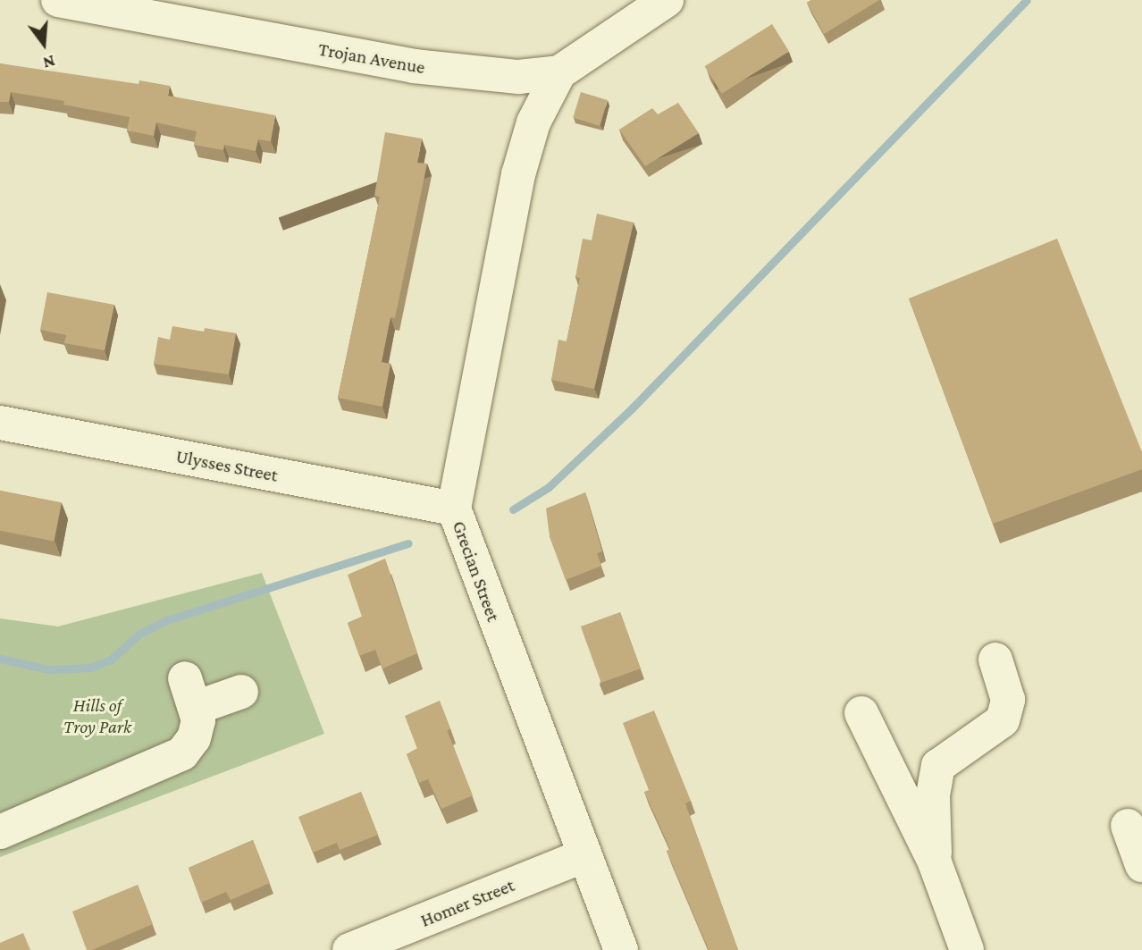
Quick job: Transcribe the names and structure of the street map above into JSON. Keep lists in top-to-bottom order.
{
  "streets": {
    "street": [
      "Trojan Avenue",
      "Ulysses Street",
      "Grecian Street",
      "Homer Street"
    ]
  },
  "crossings": [
    ["Trojan Avenue", "Grecian Street"],
    ["Ulysses Street", "Grecian Street"],
    ["Grecian Street", "Homer Street"]
  ],
  "parks": ["Hills of Troy Park"],
  "north": "bottom"
}
